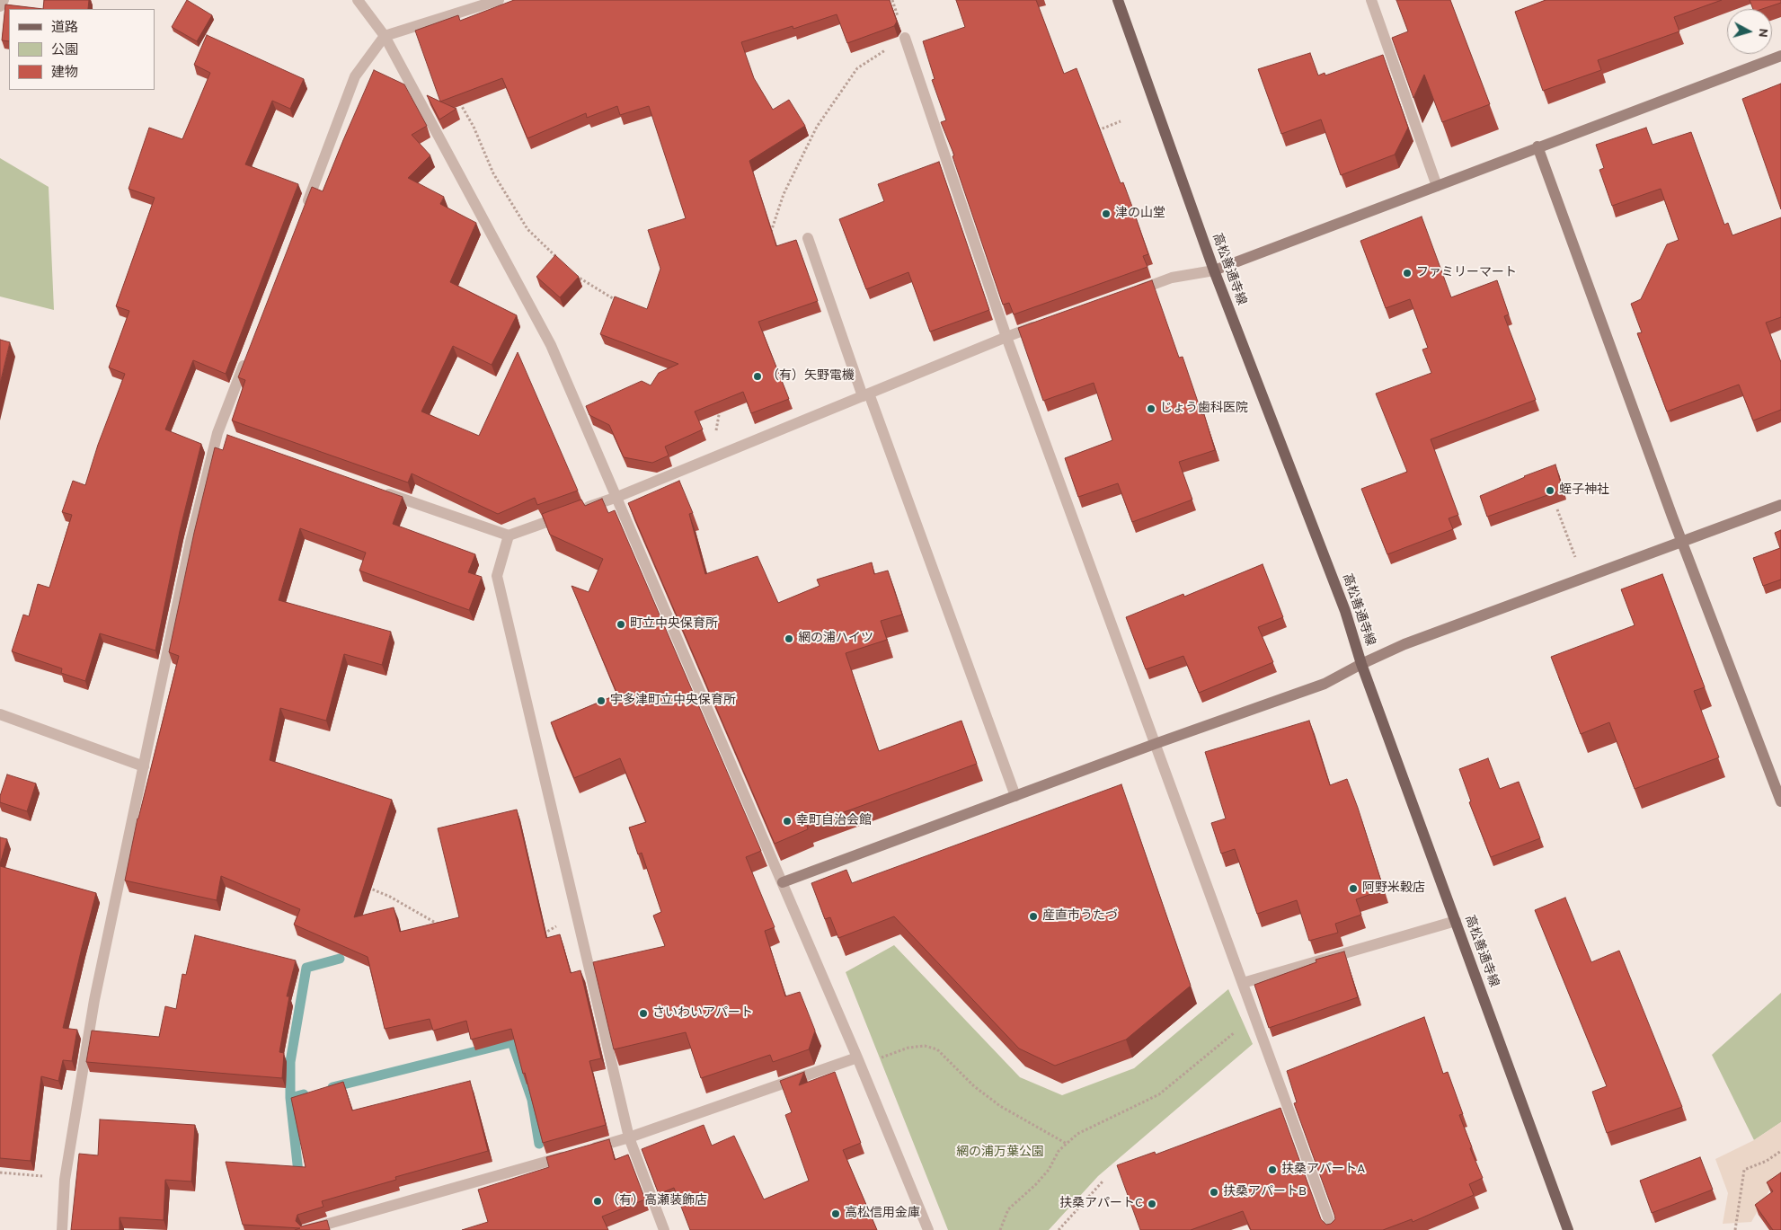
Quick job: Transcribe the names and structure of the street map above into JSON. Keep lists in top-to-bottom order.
{
  "streets": {
    "main road": ["高松善通寺線"]
  },
  "parks": ["網の浦万葉公園"],
  "places": [
    "津の山堂",
    "ファミリーマート",
    "（有）矢野電機",
    "じょう歯科医院",
    "蛭子神社",
    "町立中央保育所",
    "網の浦ハイツ",
    "宇多津町立中央保育所",
    "幸町自治会館",
    "阿野米穀店",
    "産直市うたづ",
    "さいわいアパート",
    "扶桑アパートA",
    "扶桑アパートB",
    "（有）高瀬装飾店",
    "扶桑アパートC",
    "高松信用金庫"
  ],
  "legend": ["道路", "公園", "建物"],
  "north": "right"
}
